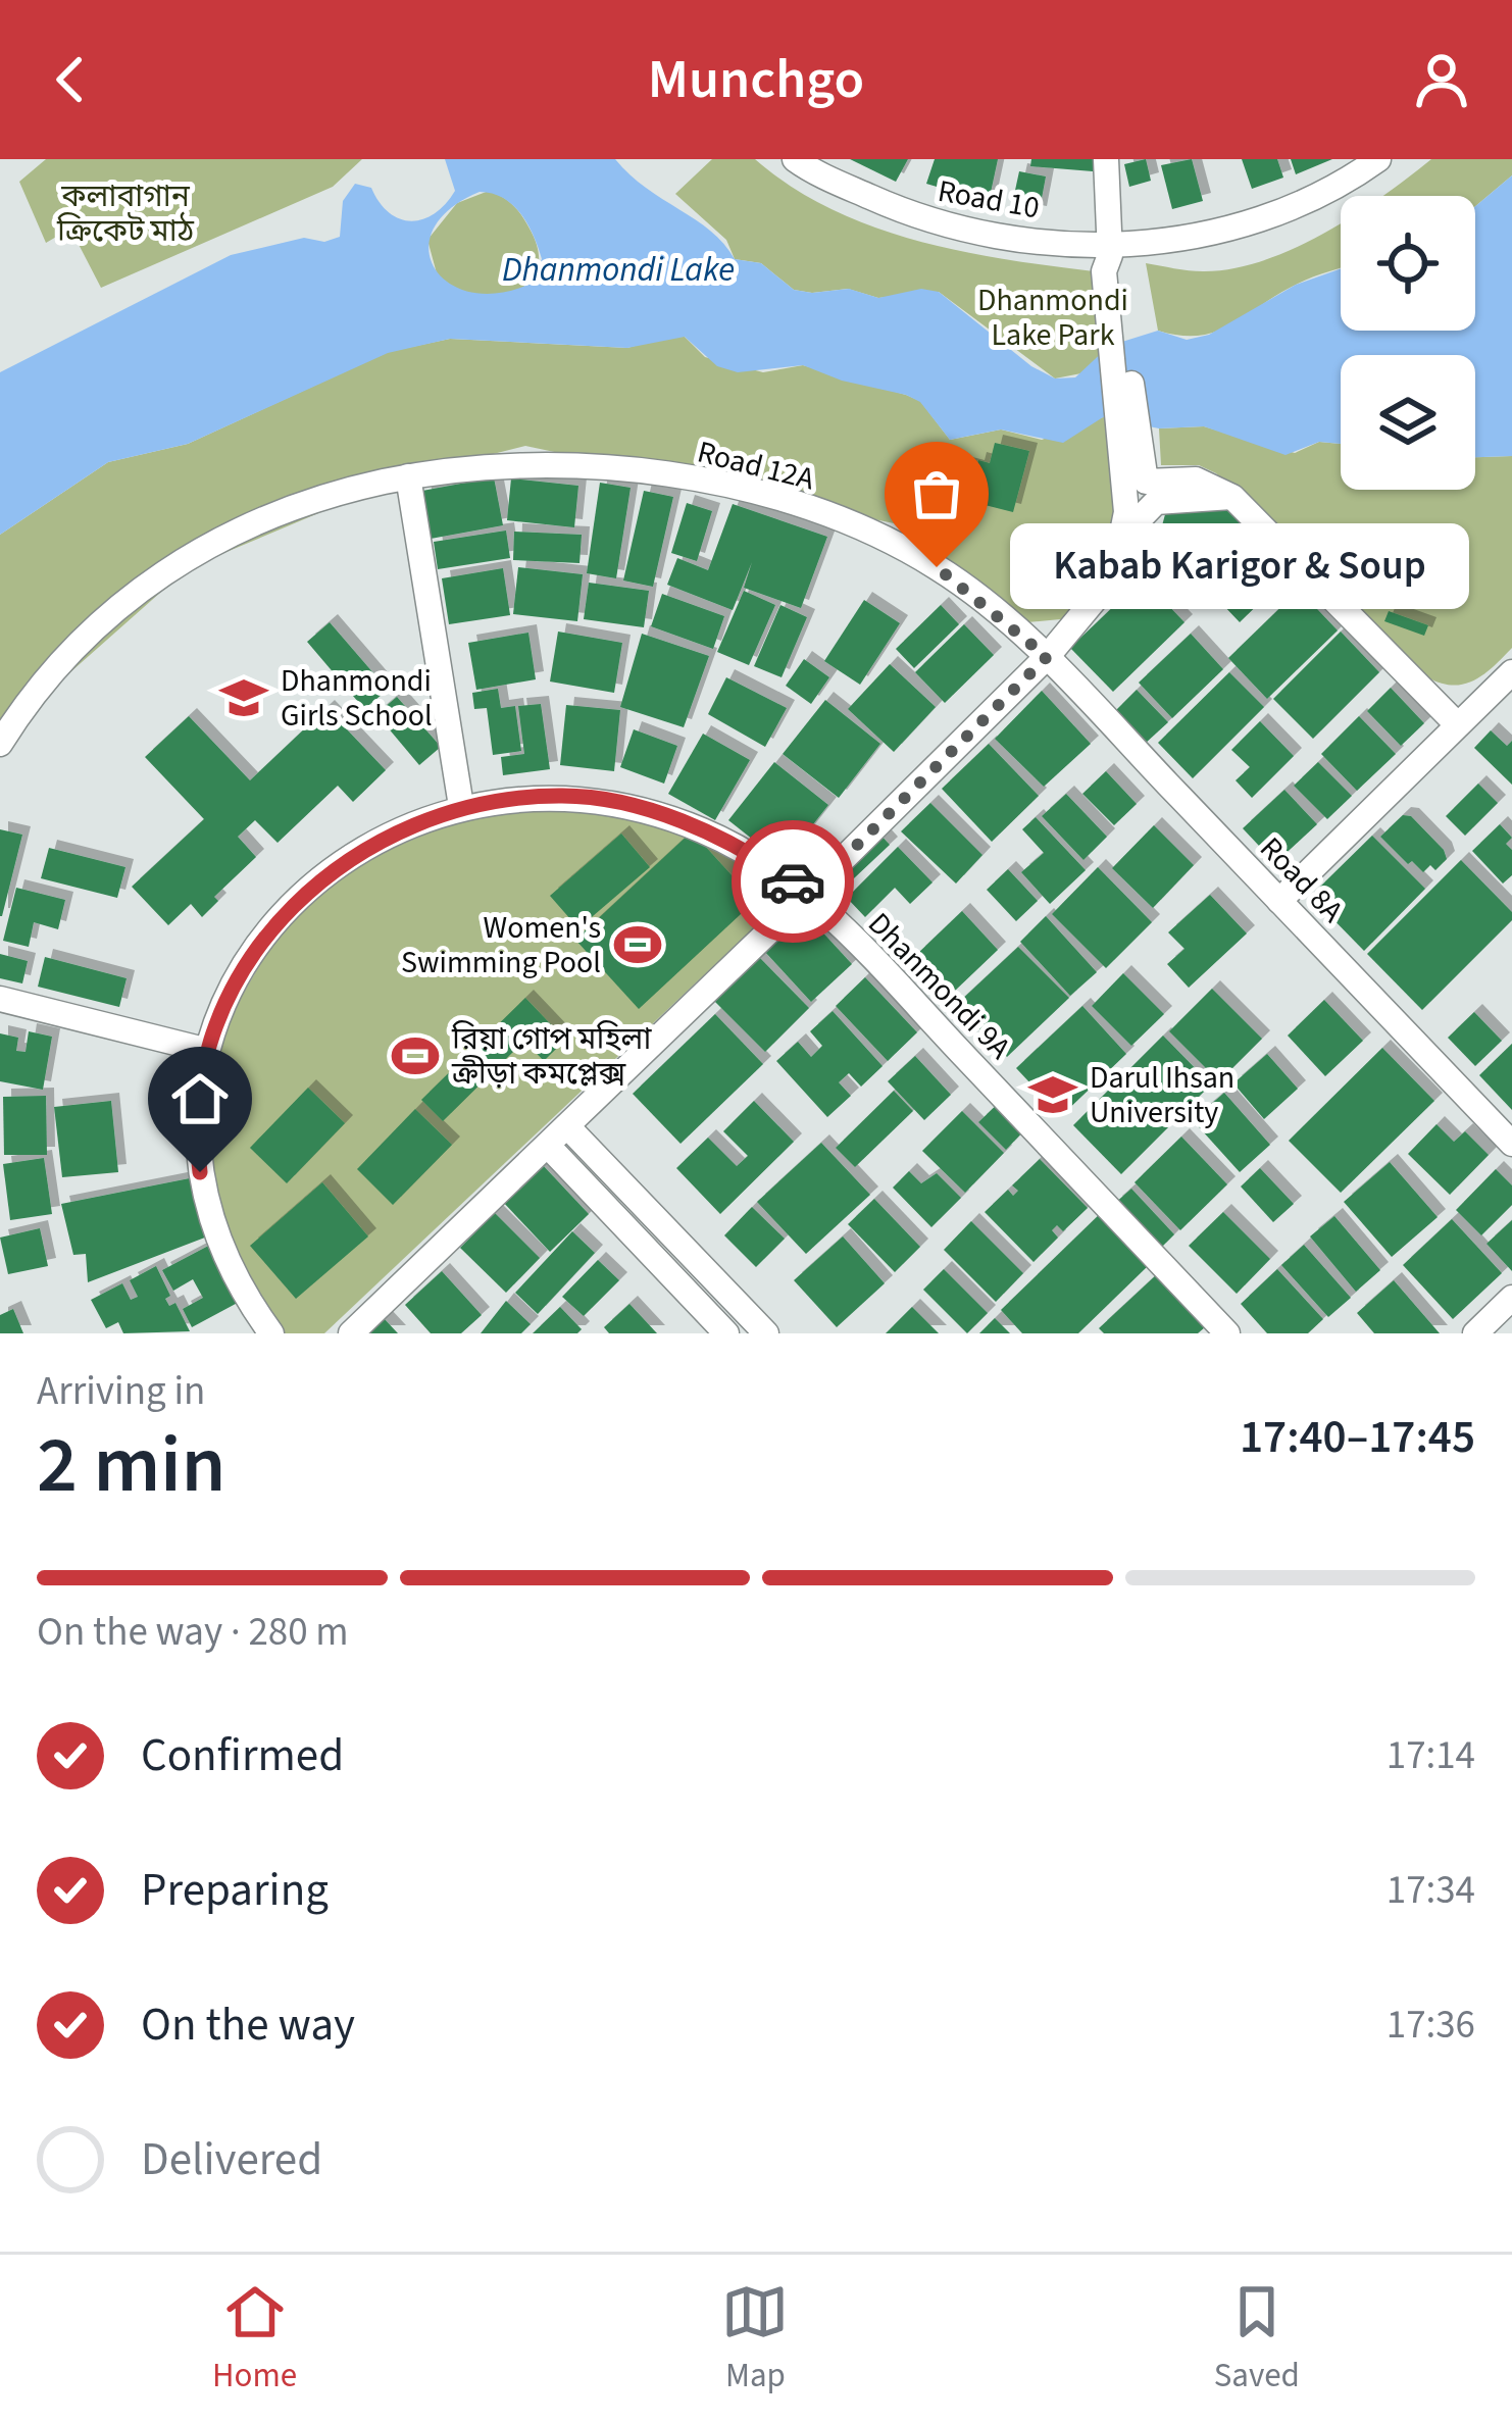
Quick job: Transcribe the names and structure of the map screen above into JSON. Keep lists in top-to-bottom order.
{
  "streets": {
    "street": [
      "Road 10",
      "Road 12A",
      "Road 8A",
      "Dhanmondi 9A"
    ]
  },
  "crossings": [
    ["Road 12A", "Road 8A"]
  ],
  "water": ["Dhanmondi Lake"],
  "parks": ["কলাবাগান ক্রিকেট মাঠ", "Dhanmondi Lake Park"],
  "places": {
    "other": ["Kabab Karigor & Soup"],
    "school or university": ["Dhanmondi Girls School", "Darul Ihsan University"],
    "sports": ["Women's Swimming Pool", "রিয়া গোপ মহিলা ক্রীড়া কমপ্লেক্স"]
  },
  "page": {
    "header": "Munchgo",
    "bubble": "Kabab Karigor & Soup",
    "heading": ["2 min", "Arriving in", "17:40–17:45"],
    "bar": "On the way · 280 m",
    "list": [
      ["Confirmed", "17:14"],
      ["Preparing", "17:34"],
      ["On the way", "17:36"],
      "Delivered"
    ],
    "tabs": ["Home", "Map", "Saved"]
  }
}
